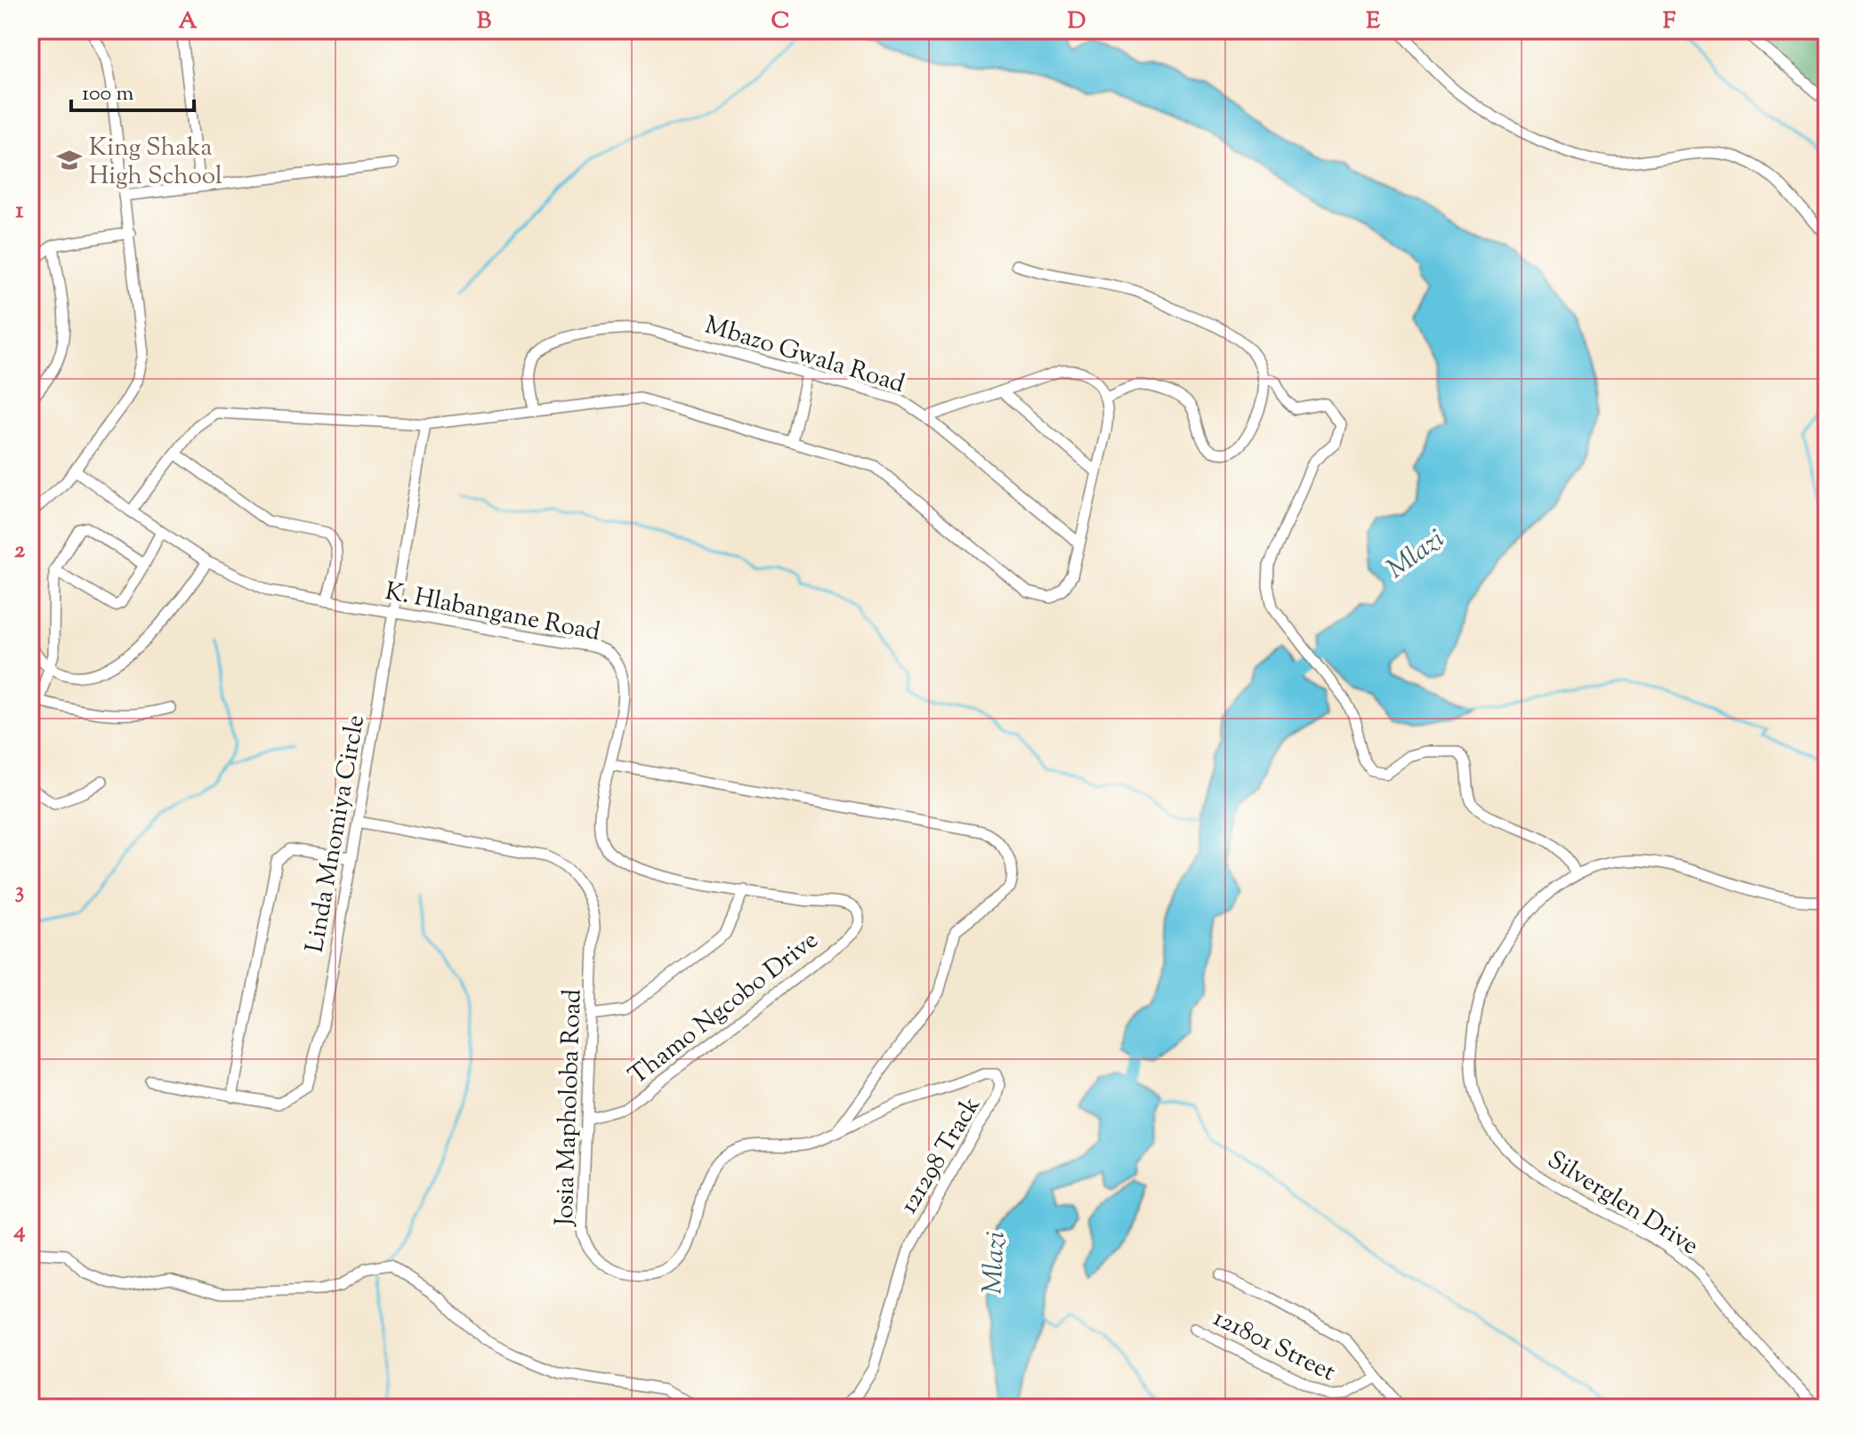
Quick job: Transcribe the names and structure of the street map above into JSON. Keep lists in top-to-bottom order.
{
  "streets": {
    "street": [
      "Mbazo Gwala Road",
      "K. Hlabangane Road",
      "Linda Mnomiya Circle",
      "Thamo Ngcobo Drive",
      "Josia Mapholoba Road",
      "121298 Track",
      "Silverglen Drive",
      "121801 Street"
    ]
  },
  "crossings": [
    ["K. Hlabangane Road", "Linda Mnomiya Circle"],
    ["K. Hlabangane Road", "Thamo Ngcobo Drive"],
    ["Linda Mnomiya Circle", "Josia Mapholoba Road"],
    ["Thamo Ngcobo Drive", "Josia Mapholoba Road"],
    ["Josia Mapholoba Road", "121298 Track"]
  ],
  "water": ["Mlazi"],
  "places": {
    "school or university": ["King Shaka High School"]
  },
  "scale_bar": "100 m",
  "grid": {
    "columns": [
      "A",
      "B",
      "C",
      "D",
      "E",
      "F"
    ],
    "rows": [
      "1",
      "2",
      "3",
      "4"
    ]
  }
}
